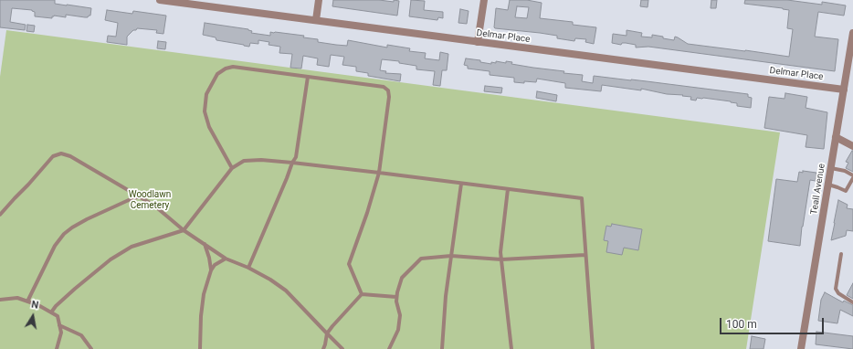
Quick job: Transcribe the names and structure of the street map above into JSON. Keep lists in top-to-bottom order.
{
  "streets": {
    "street": ["Delmar Place", "Teall Avenue"]
  },
  "crossings": [
    ["Delmar Place", "Teall Avenue"]
  ],
  "parks": ["Woodlawn Cemetery"],
  "scale_bar": "100 m",
  "north": "top"
}
